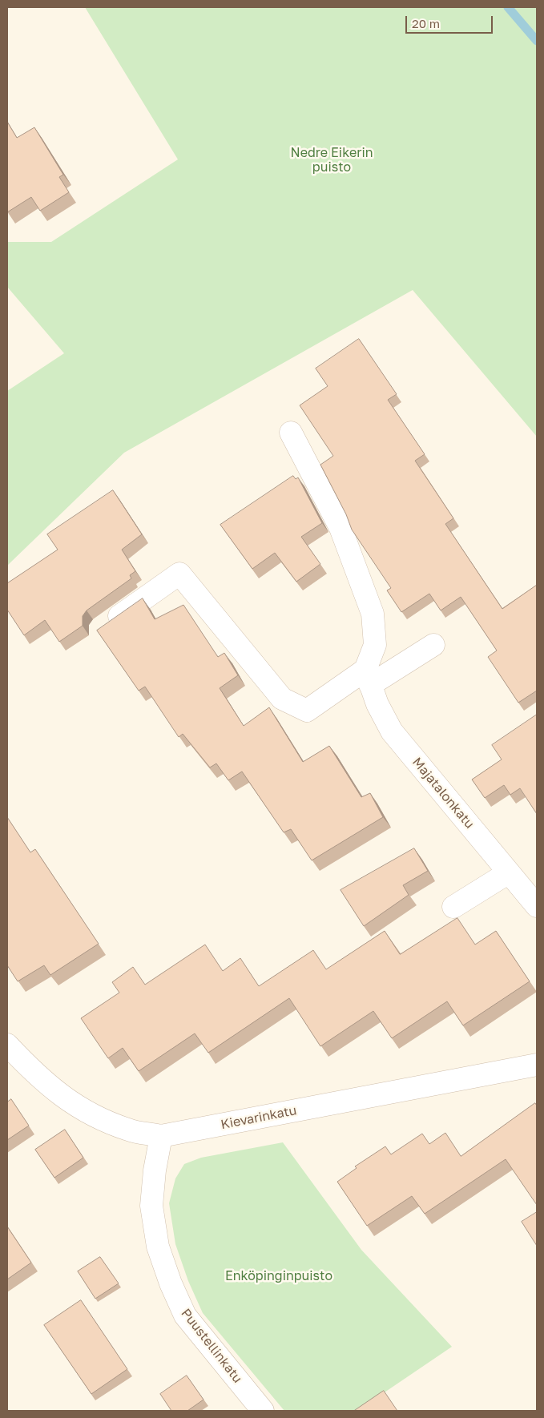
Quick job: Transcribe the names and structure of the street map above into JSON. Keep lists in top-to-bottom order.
{
  "streets": {
    "street": ["Majatalonkatu", "Kievarinkatu", "Puustellinkatu"]
  },
  "crossings": [
    ["Kievarinkatu", "Puustellinkatu"]
  ],
  "parks": ["Nedre Eikerin puisto", "Enköpinginpuisto"],
  "scale_bar": "20 m"
}
